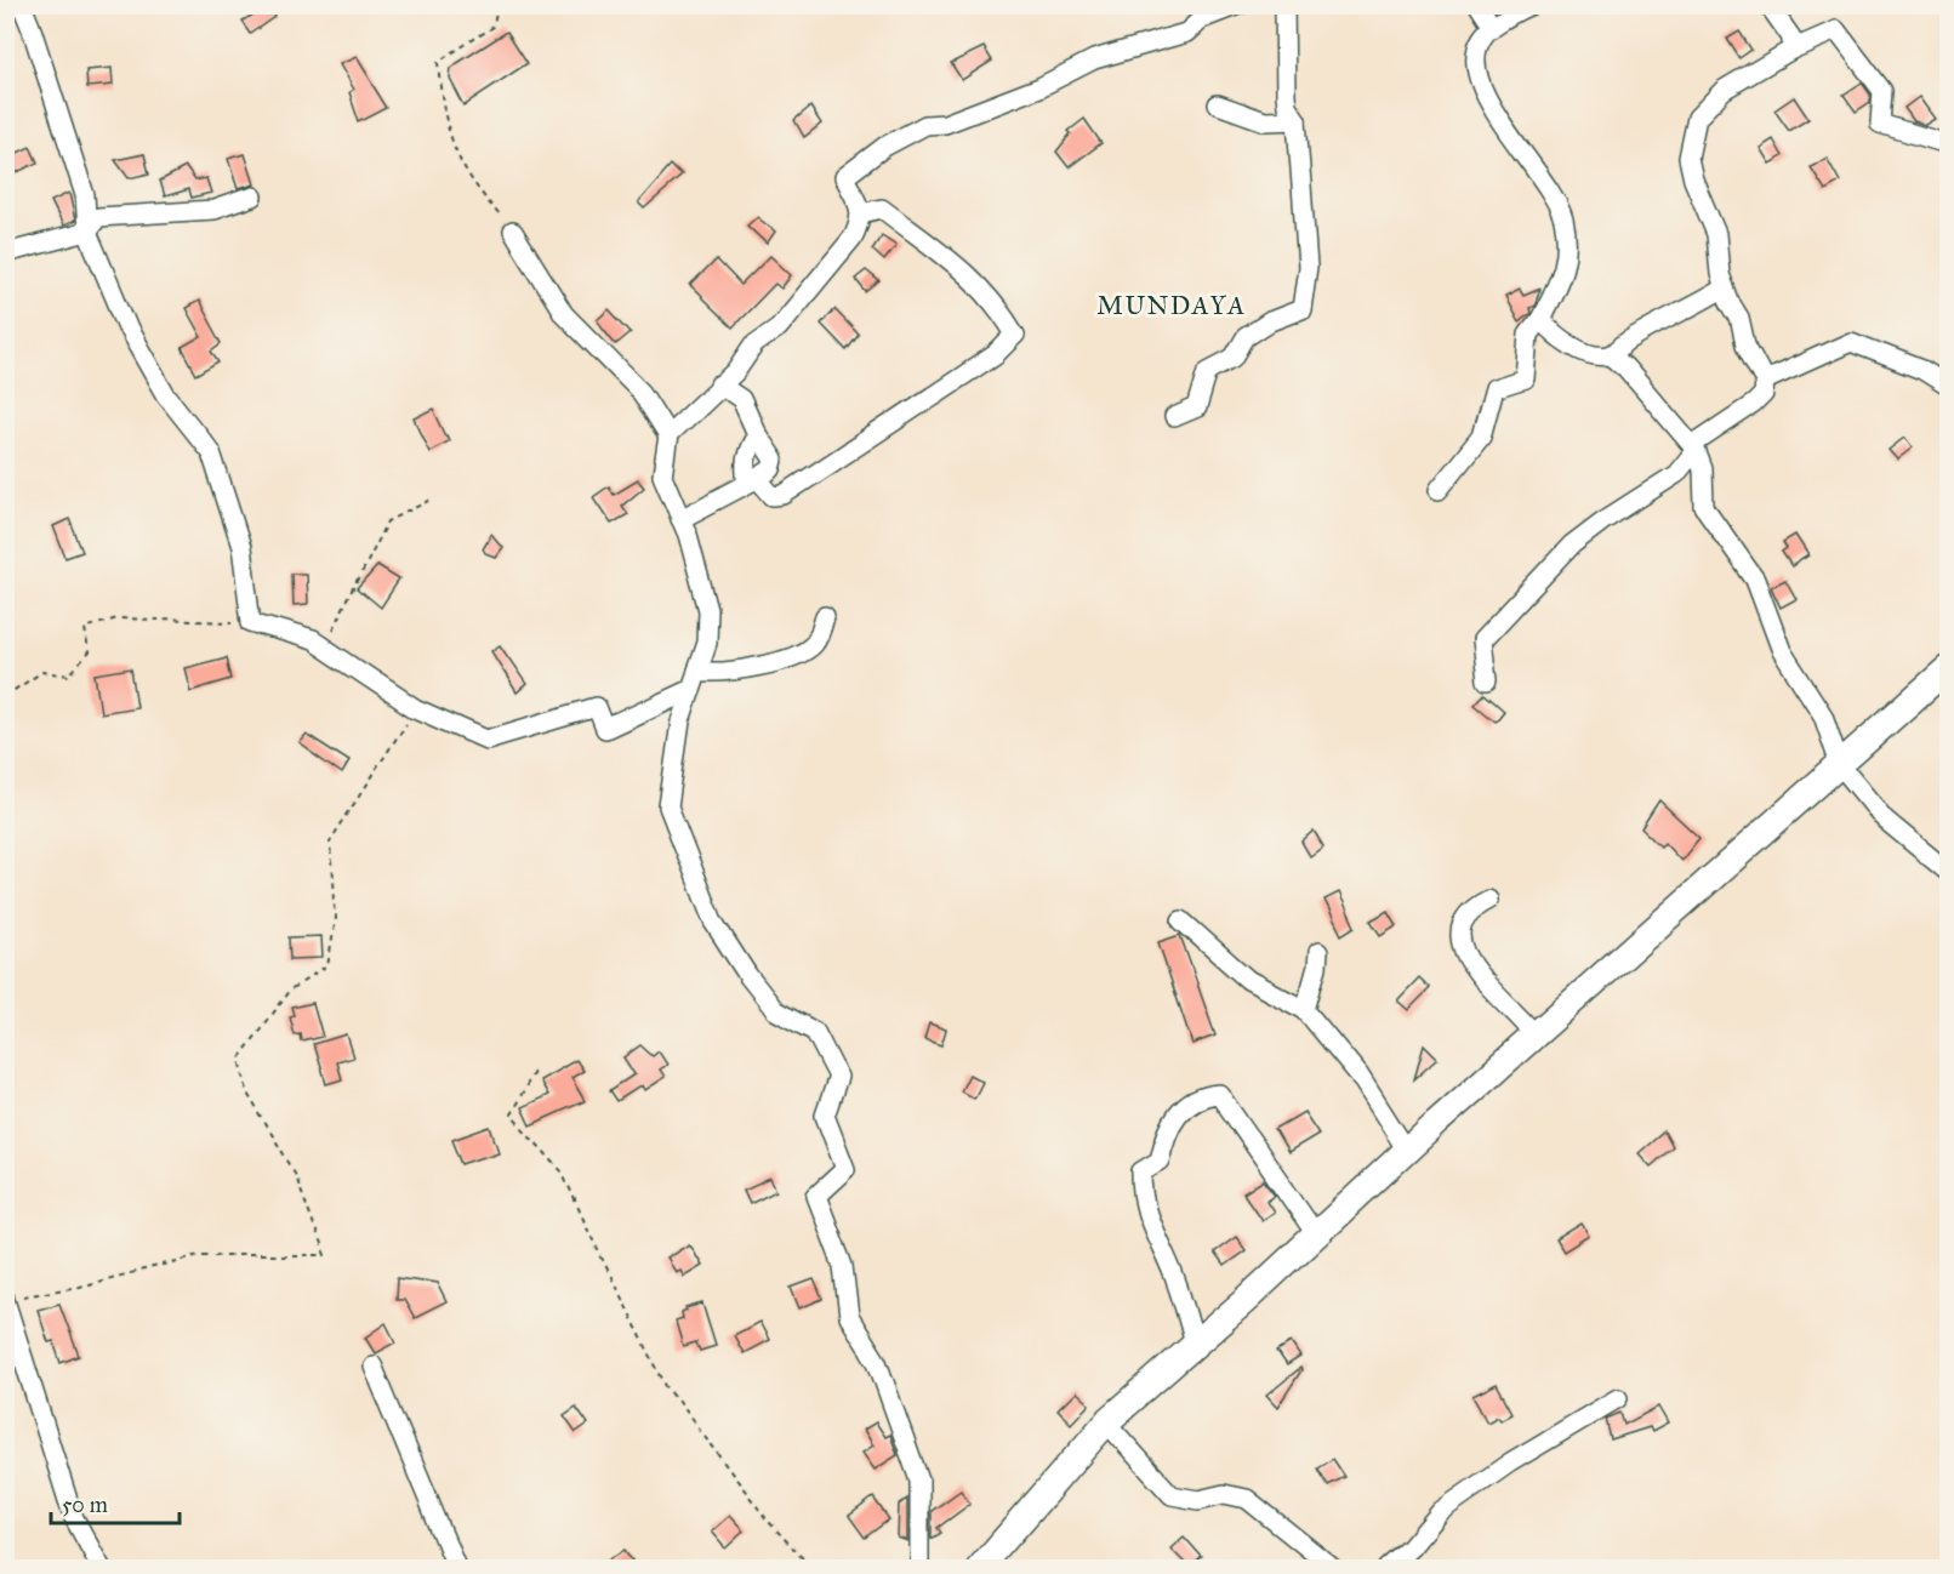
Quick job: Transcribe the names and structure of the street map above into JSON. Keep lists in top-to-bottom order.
{
  "districts": ["MUNDAYA"],
  "scale_bar": "50 m"
}
